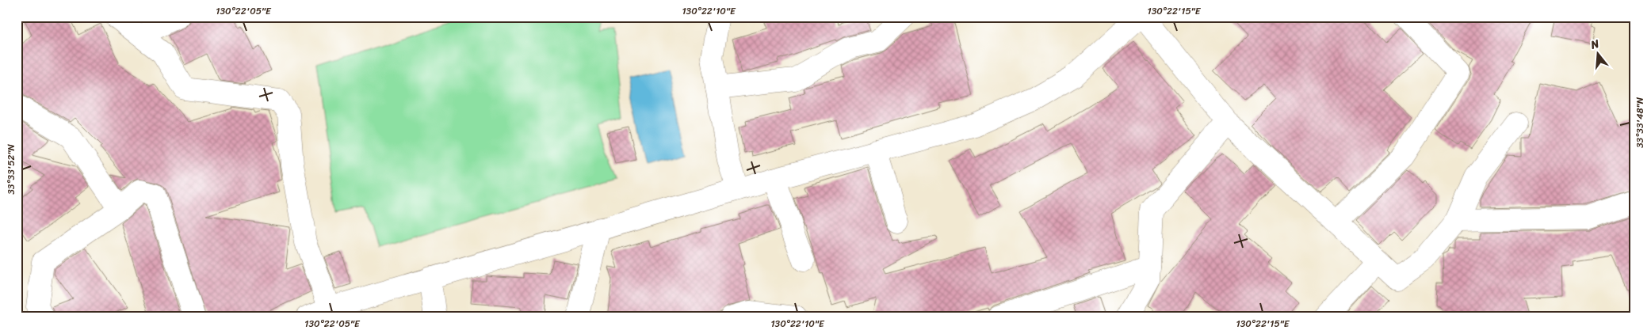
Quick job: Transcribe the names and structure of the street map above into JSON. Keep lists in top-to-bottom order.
{
  "north": "top",
  "coordinates": [
    "130°22'05\"E",
    "130°22'10\"E",
    "130°22'15\"E",
    "33°33'48\"N",
    "33°33'52\"N"
  ]
}
